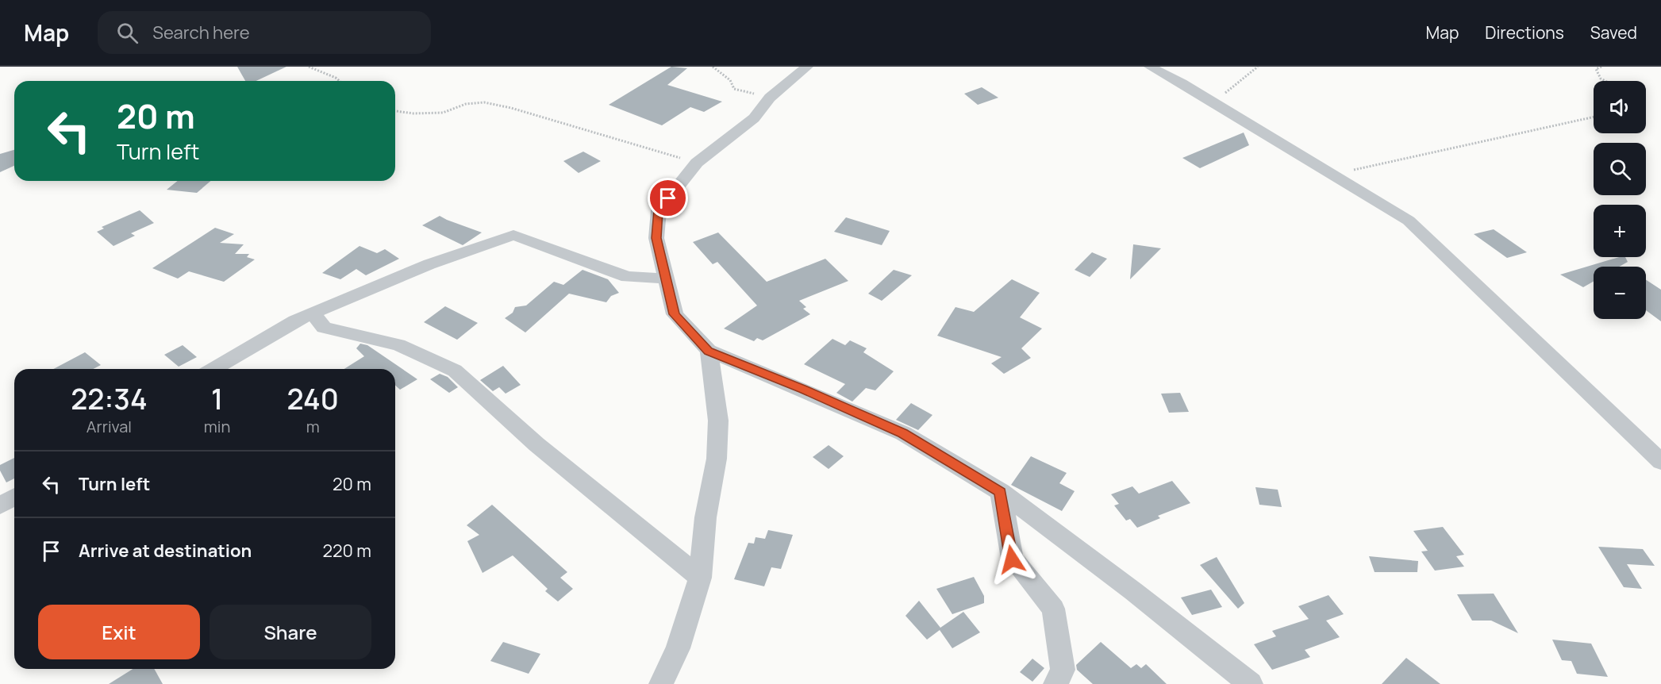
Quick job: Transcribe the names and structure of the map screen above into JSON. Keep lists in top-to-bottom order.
{
  "page": {
    "header": "Map",
    "search": "Search here",
    "nav": ["Map", "Directions", "Saved"],
    "map_buttons": ["+", "−"],
    "turn": ["20 m", "Turn left"],
    "eta": [
      "22:34",
      "Arrival",
      "1",
      "min",
      "240",
      "m"
    ],
    "list": [
      {
        "name": "Turn left",
        "value": "20 m"
      },
      {
        "name": "Arrive at destination",
        "value": "220 m"
      }
    ],
    "buttons": ["Exit", "Share"]
  }
}
